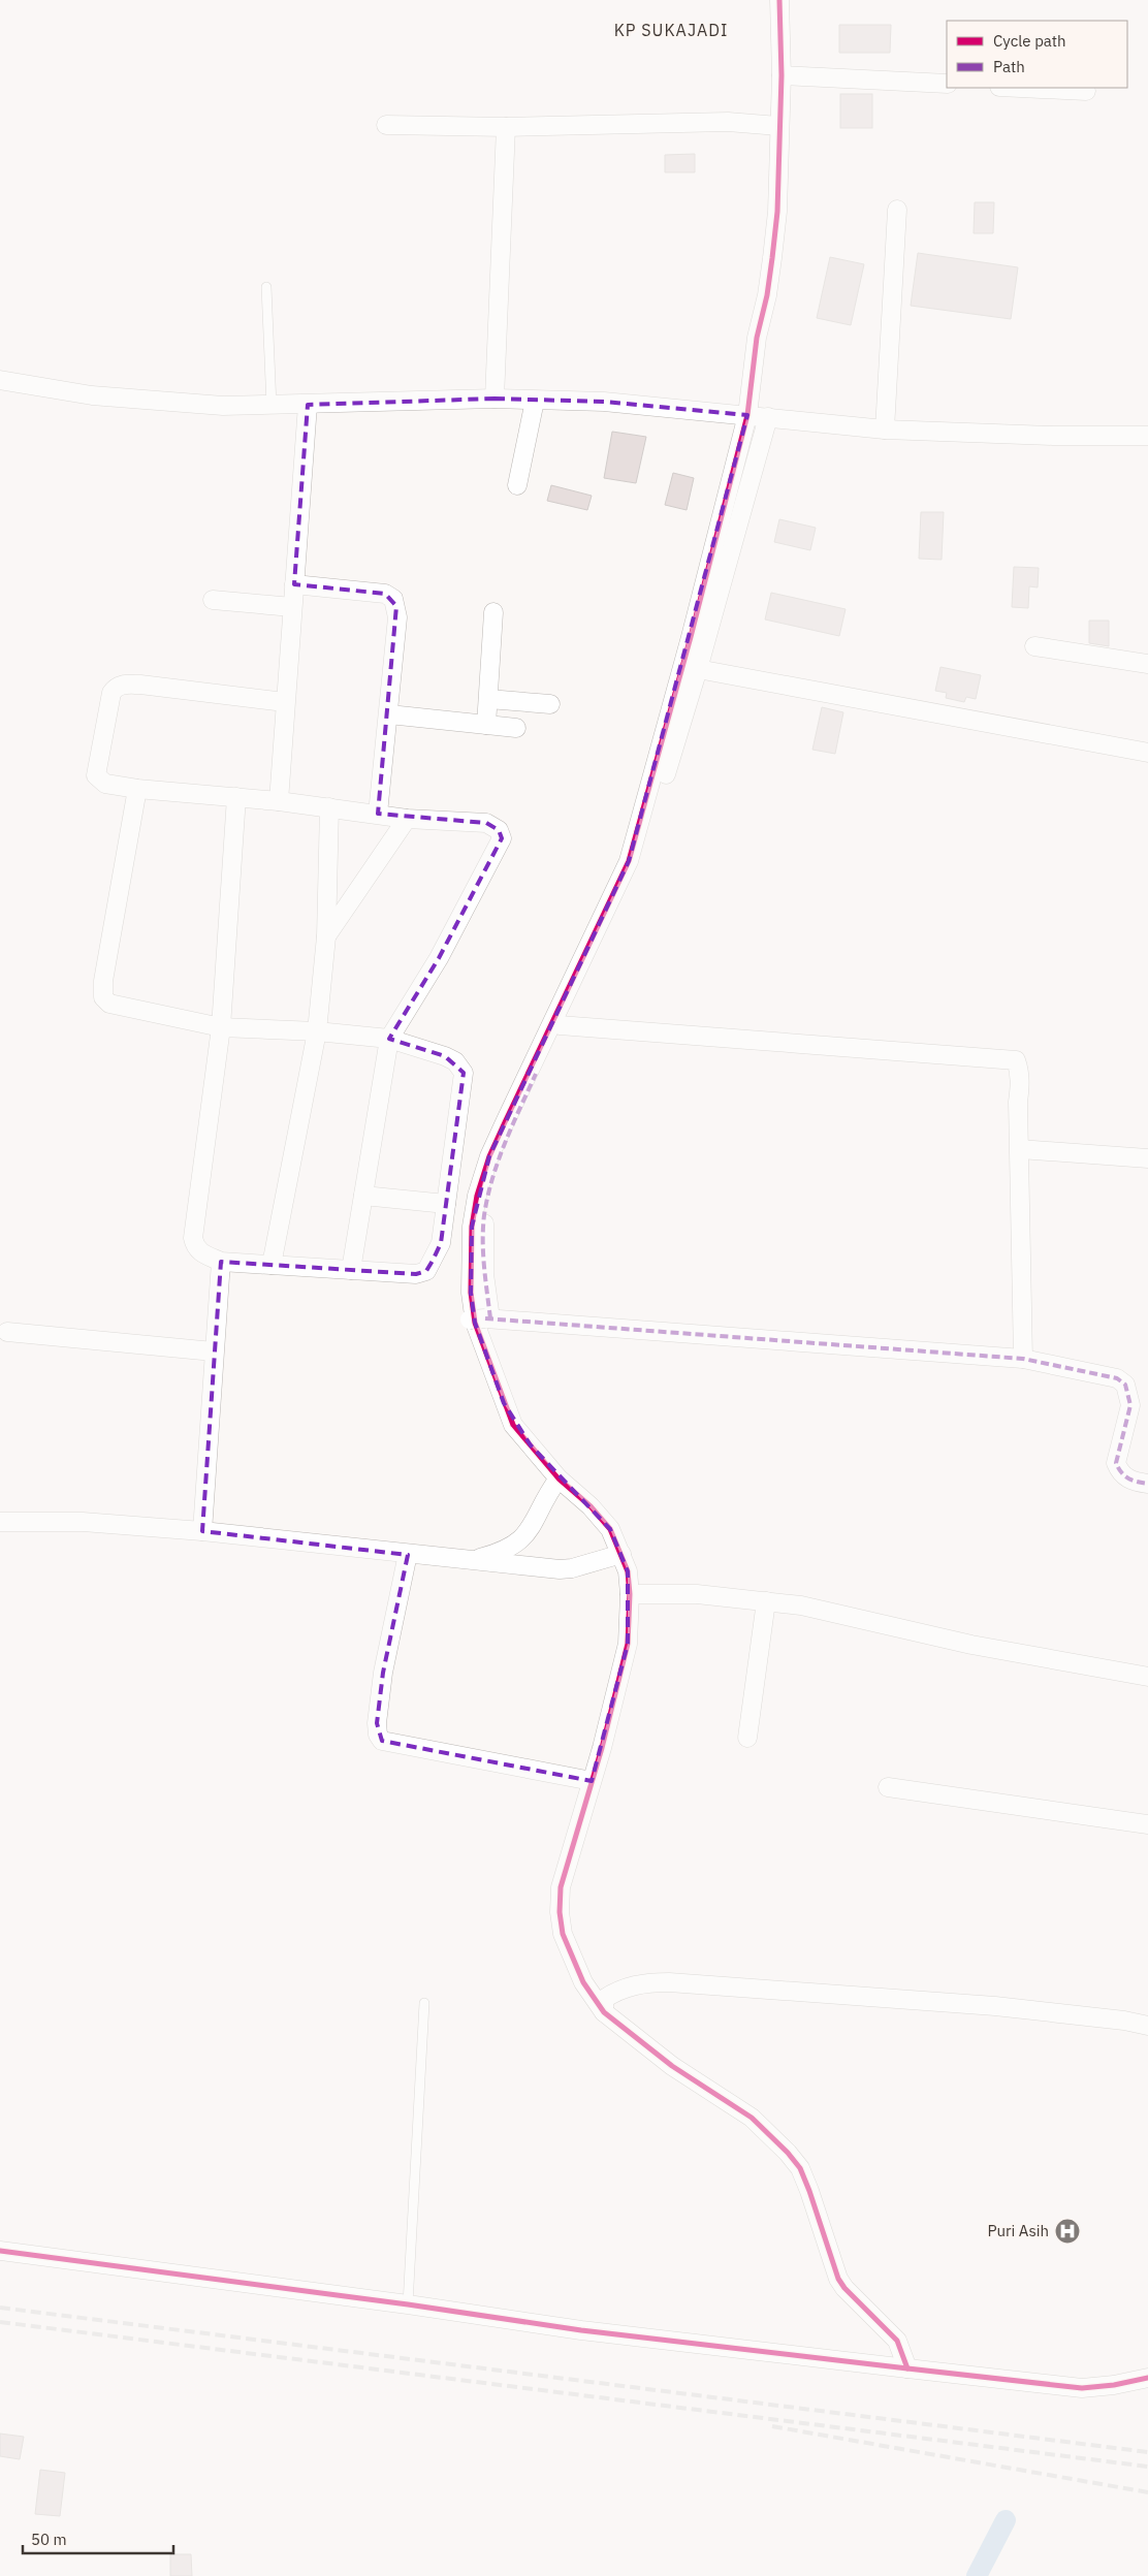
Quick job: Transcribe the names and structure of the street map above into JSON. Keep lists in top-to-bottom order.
{
  "districts": ["KP SUKAJADI"],
  "places": {
    "hospital": ["Puri Asih"]
  },
  "legend": ["Cycle path", "Path"],
  "scale_bar": "50 m"
}
